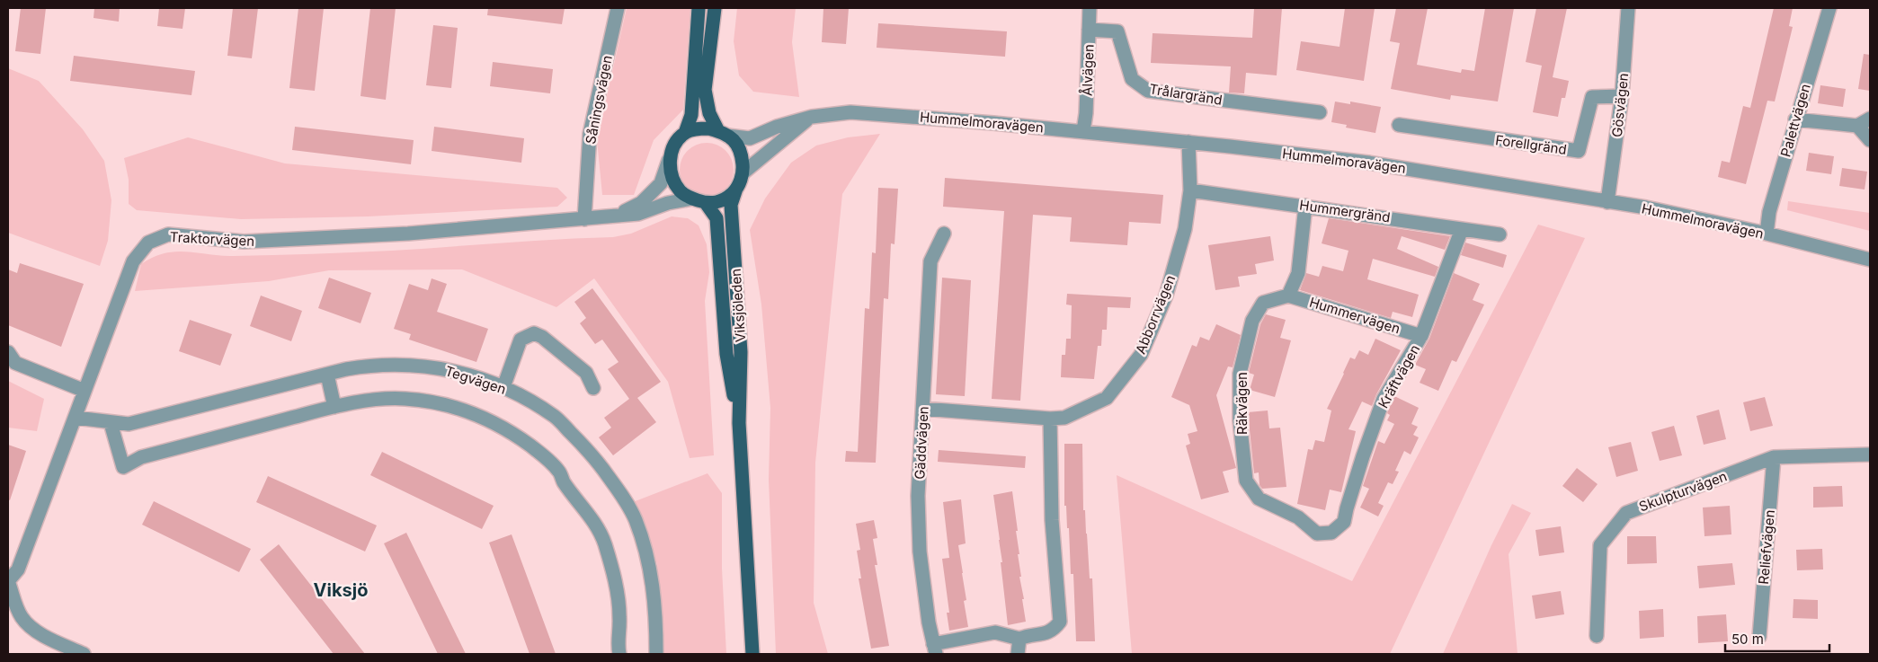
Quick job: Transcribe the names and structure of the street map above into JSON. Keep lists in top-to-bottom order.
{
  "streets": {
    "main road": ["Viksjöleden"],
    "street": [
      "Ålvägen",
      "Trålargränd",
      "Såningsvägen",
      "Gösvägen",
      "Palettvägen",
      "Hummelmoravägen",
      "Forellgränd",
      "Hummergränd",
      "Traktorvägen",
      "Abborrvägen",
      "Hummervägen",
      "Kräftvägen",
      "Tegvägen",
      "Räkvägen",
      "Gäddvägen",
      "Skulpturvägen",
      "Reliefvägen"
    ]
  },
  "crossings": [
    ["Ålvägen", "Trålargränd"],
    ["Ålvägen", "Hummelmoravägen"],
    ["Såningsvägen", "Traktorvägen"],
    ["Gösvägen", "Hummelmoravägen"],
    ["Gösvägen", "Forellgränd"],
    ["Palettvägen", "Hummelmoravägen"],
    ["Hummelmoravägen", "Traktorvägen"],
    ["Hummelmoravägen", "Viksjöleden"],
    ["Hummelmoravägen", "Abborrvägen"],
    ["Hummergränd", "Abborrvägen"],
    ["Hummergränd", "Kräftvägen"],
    ["Traktorvägen", "Viksjöleden"],
    ["Traktorvägen", "Tegvägen"],
    ["Abborrvägen", "Gäddvägen"],
    ["Hummervägen", "Kräftvägen"],
    ["Hummervägen", "Räkvägen"],
    ["Kräftvägen", "Räkvägen"],
    ["Skulpturvägen", "Reliefvägen"]
  ],
  "districts": ["Viksjö"],
  "scale_bar": "50 m"
}
